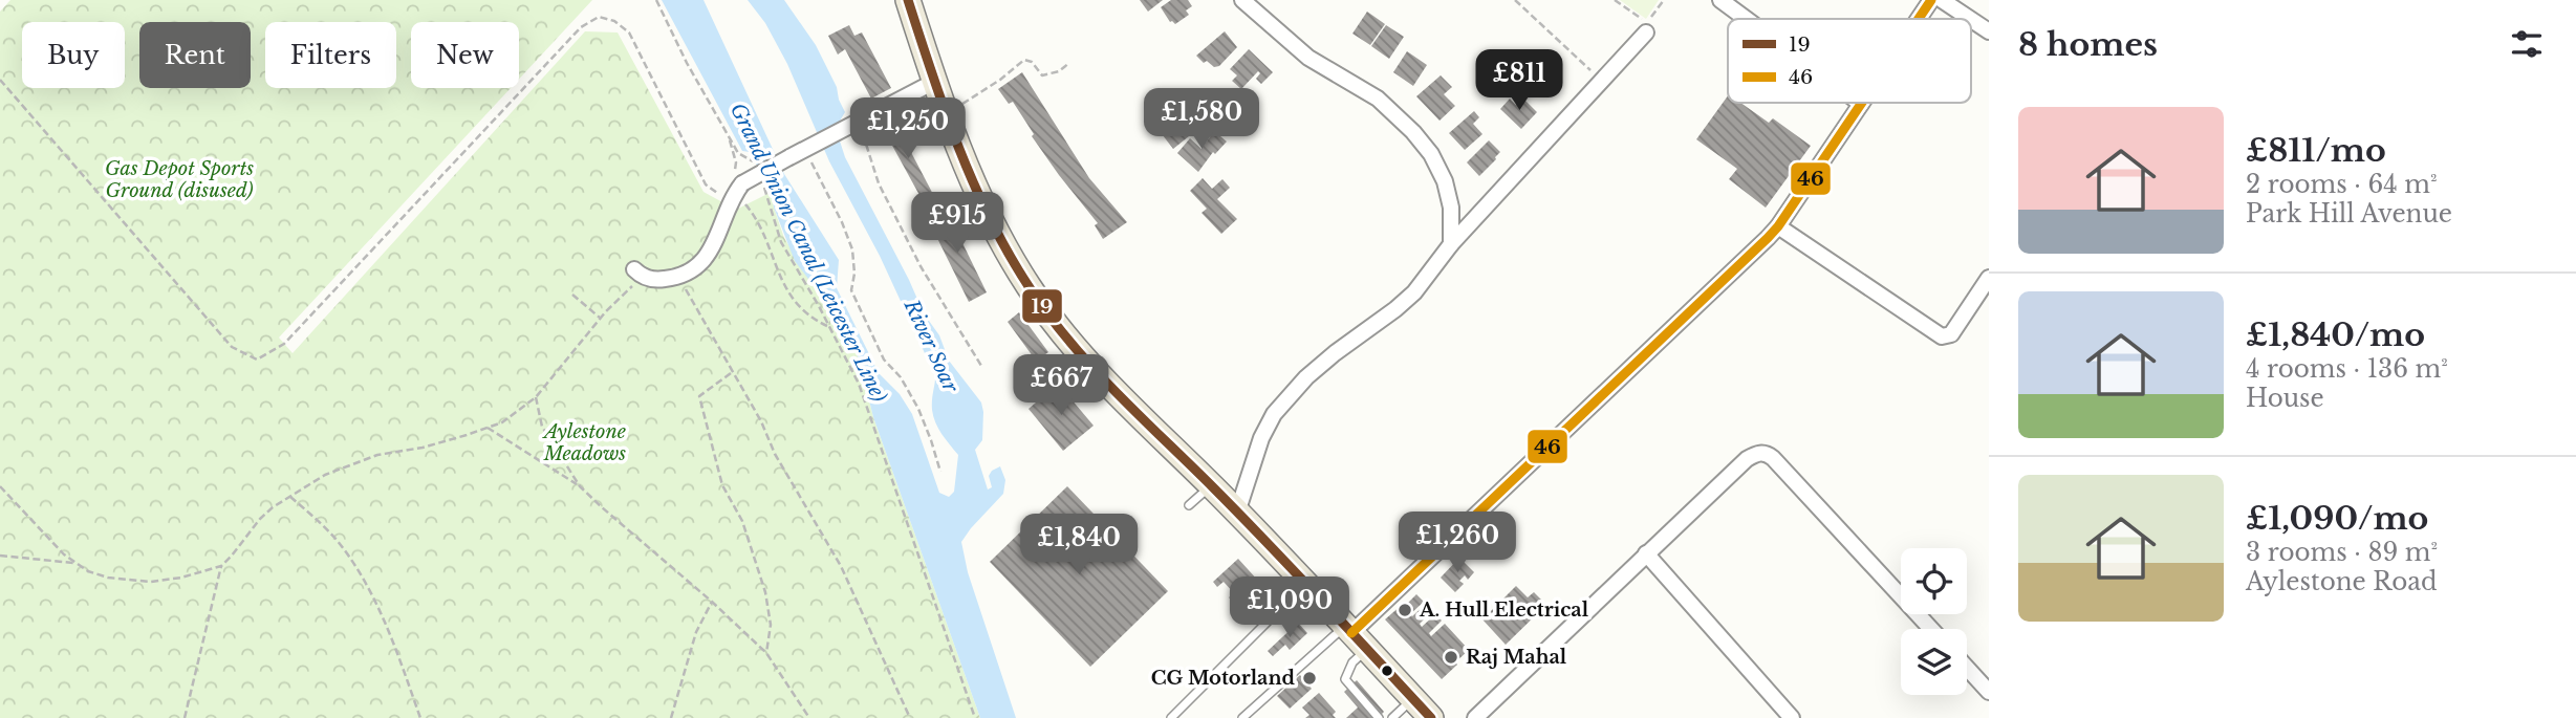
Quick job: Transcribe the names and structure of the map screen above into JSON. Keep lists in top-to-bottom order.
{
  "water": ["Grand Union Canal (Leicester Line)", "River Soar"],
  "parks": ["Gas Depot Sports Ground (disused)", "Aylestone Meadows"],
  "places": ["A. Hull Electrical", "Raj Mahal", "CG Motorland"],
  "lines": ["transit line 19", "transit line 46"],
  "legend": ["19", "46"],
  "page": {
    "heading": "8 homes",
    "chip": [
      "Buy",
      "Rent",
      "Filters",
      "New"
    ],
    "price": [
      "£811",
      "£1,580",
      "£1,250",
      "£915",
      "£667",
      "£1,260",
      "£1,840",
      "£1,090"
    ],
    "list": [
      {
        "name": "£811/mo",
        "note": "2 rooms · 64 m² · Park Hill Avenue"
      },
      {
        "name": "£1,840/mo",
        "note": "4 rooms · 136 m² · House"
      },
      {
        "name": "£1,090/mo",
        "note": "3 rooms · 89 m² · Aylestone Road"
      }
    ]
  }
}
